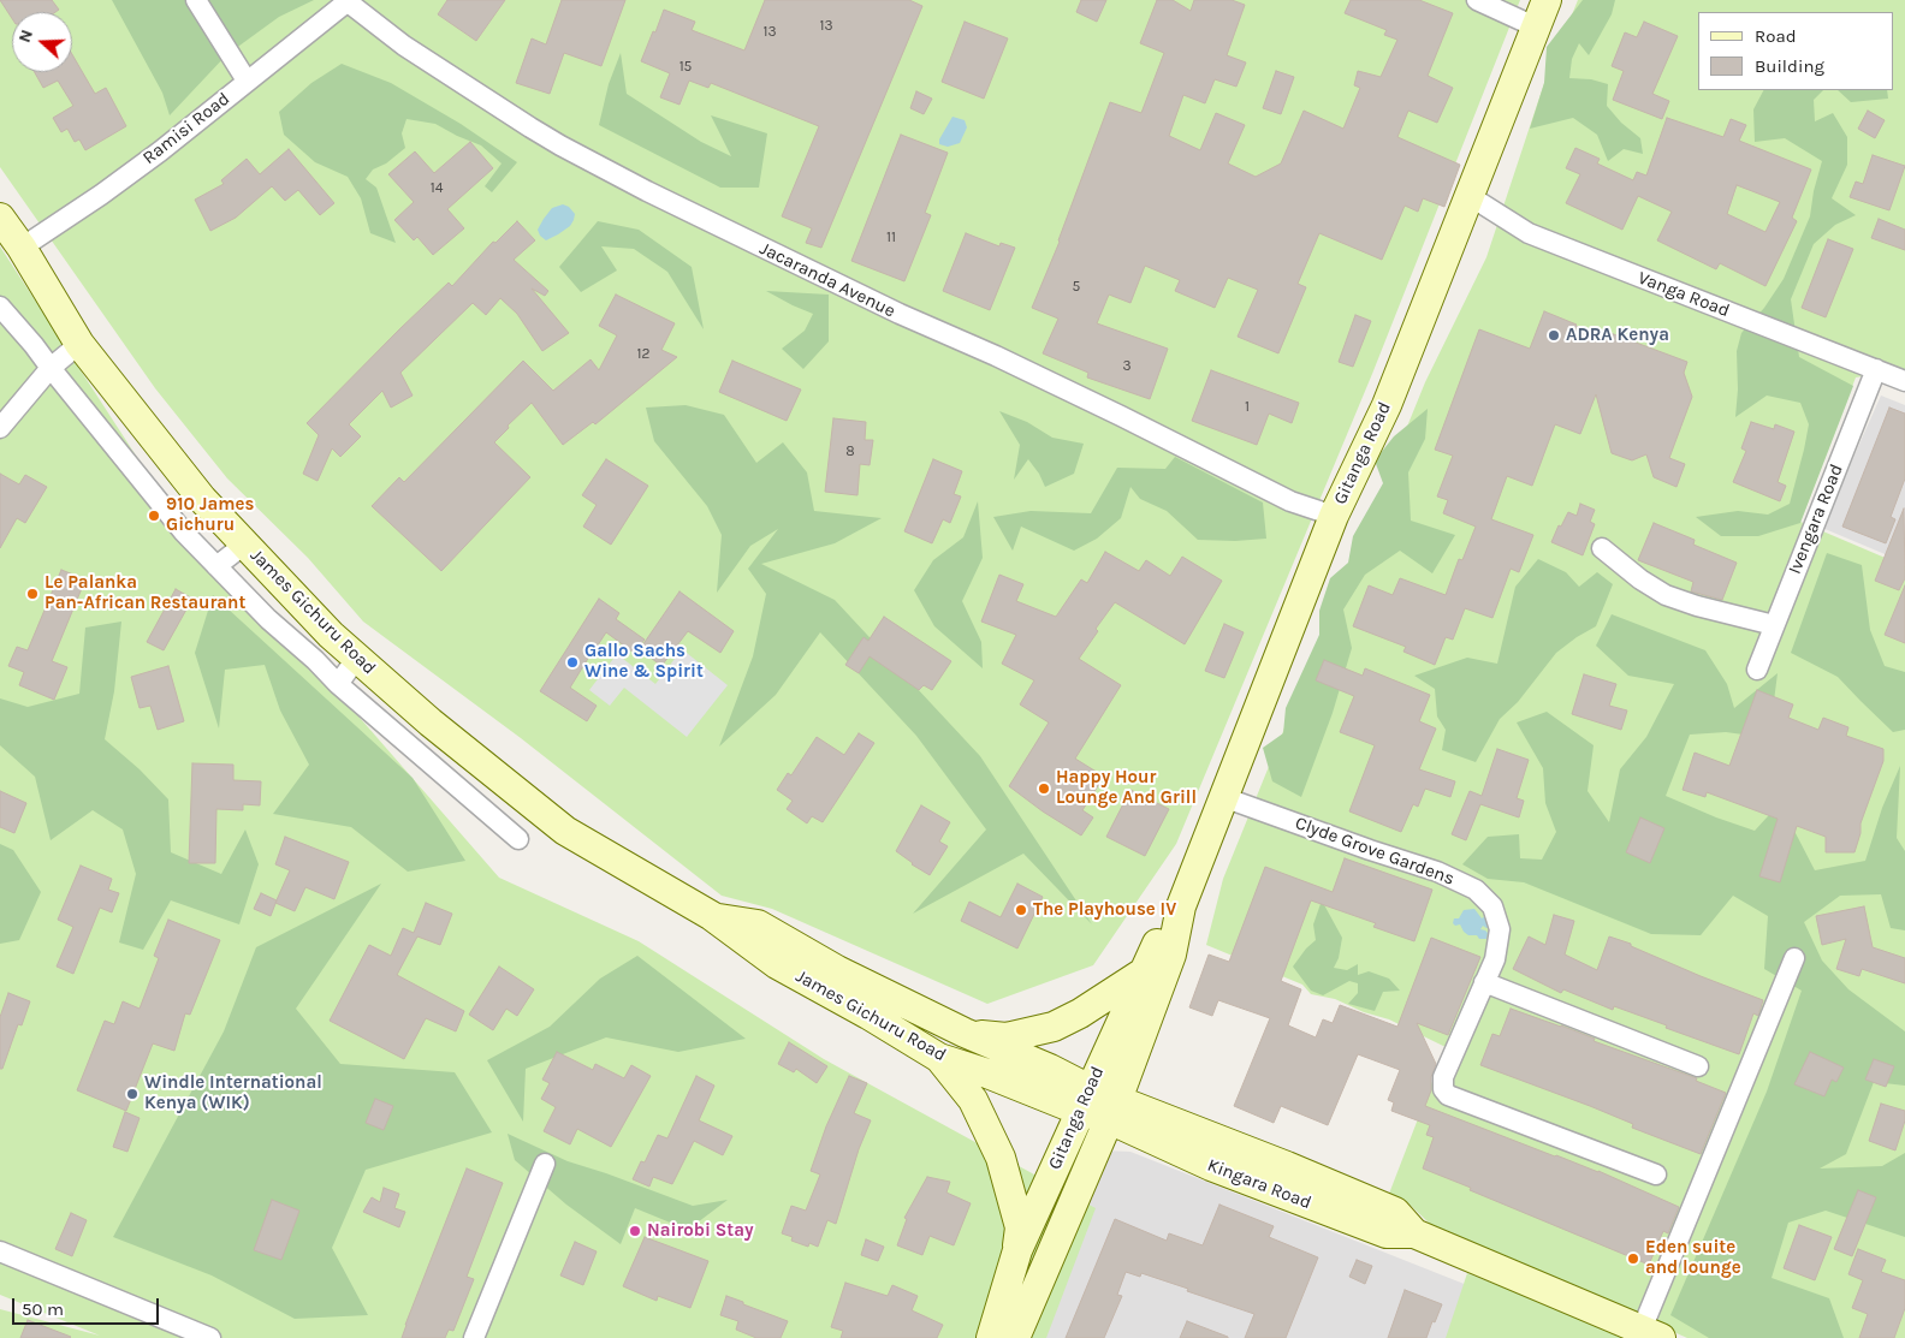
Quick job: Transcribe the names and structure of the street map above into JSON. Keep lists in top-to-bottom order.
{
  "streets": {
    "main road": ["Gitanga Road", "James Gichuru Road", "Kingara Road"],
    "street": [
      "Ramisi Road",
      "Jacaranda Avenue",
      "Vanga Road",
      "Ivengara Road",
      "Clyde Grove Gardens"
    ]
  },
  "crossings": [
    ["Ramisi Road", "Jacaranda Avenue"],
    ["Ramisi Road", "James Gichuru Road"],
    ["Jacaranda Avenue", "Gitanga Road"],
    ["Vanga Road", "Gitanga Road"],
    ["Vanga Road", "Ivengara Road"],
    ["Gitanga Road", "James Gichuru Road"],
    ["Gitanga Road", "Clyde Grove Gardens"],
    ["Gitanga Road", "Kingara Road"],
    ["James Gichuru Road", "Kingara Road"]
  ],
  "places": [
    "ADRA Kenya",
    "910 James Gichuru",
    "Le Palanka Pan-African Restaurant",
    "Gallo Sachs Wine & Spirit",
    "Happy Hour Lounge And Grill",
    "The Playhouse IV",
    "Windle International Kenya (WIK)",
    "Nairobi Stay",
    "Eden suite and lounge"
  ],
  "house_numbers": [
    "13",
    "13",
    "15",
    "14",
    "11",
    "5",
    "12",
    "3",
    "1",
    "8"
  ],
  "legend": ["Road", "Building"],
  "scale_bar": "50 m",
  "north": "left"
}
